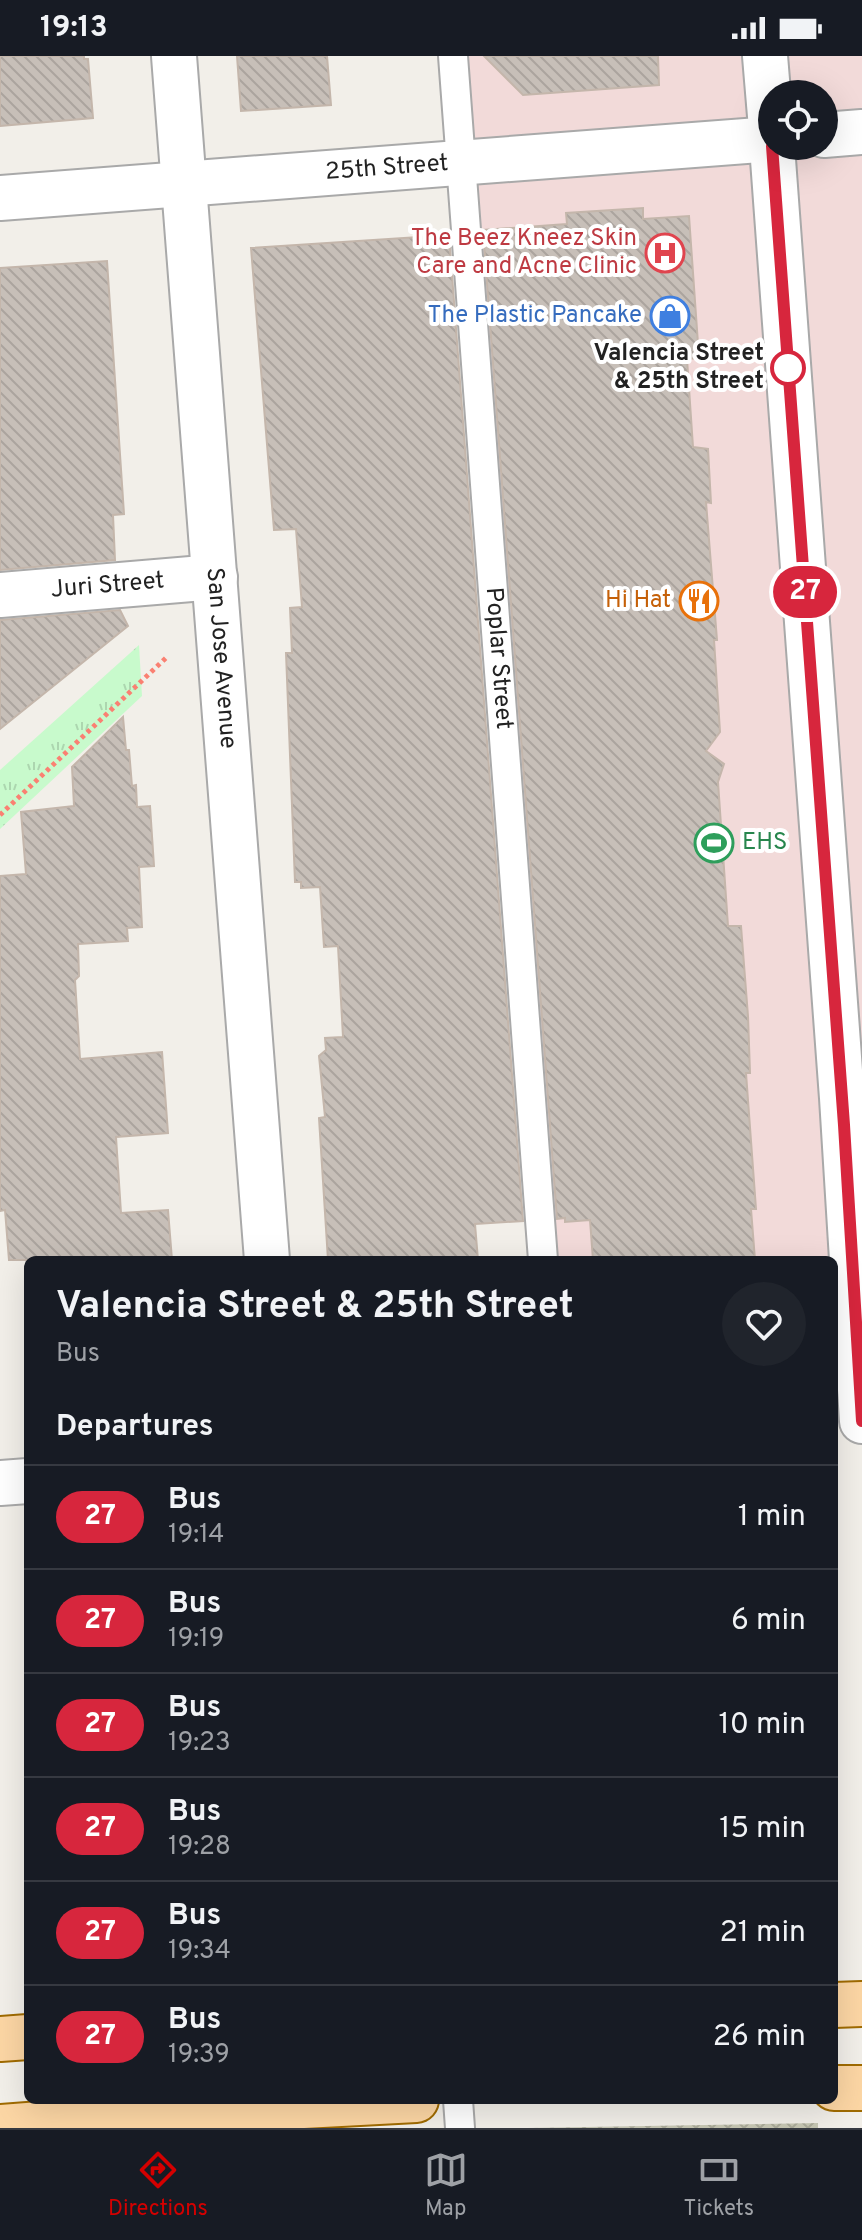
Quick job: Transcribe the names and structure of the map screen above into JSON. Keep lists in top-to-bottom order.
{
  "streets": {
    "street": ["25th Street", "Juri Street", "San Jose Avenue"],
    "lane": ["Poplar Street"]
  },
  "crossings": [
    ["25th Street", "San Jose Avenue"],
    ["25th Street", "Poplar Street"],
    ["Juri Street", "San Jose Avenue"]
  ],
  "places": {
    "hospital": ["The Beez Kneez Skin Care and Acne Clinic"],
    "shop": ["The Plastic Pancake"],
    "other": ["Valencia Street & 25th Street"],
    "restaurant": ["Hi Hat"],
    "sports": ["EHS"]
  },
  "lines": ["bus line 27"],
  "page": {
    "status": "19:13",
    "on_map": "27",
    "heading": [
      ["Valencia Street & 25th Street", "Bus"],
      "Departures"
    ],
    "list": [
      {
        "mark": "27",
        "name": "Bus",
        "note": "19:14",
        "value": "1 min"
      },
      {
        "mark": "27",
        "name": "Bus",
        "note": "19:19",
        "value": "6 min"
      },
      {
        "mark": "27",
        "name": "Bus",
        "note": "19:23",
        "value": "10 min"
      },
      {
        "mark": "27",
        "name": "Bus",
        "note": "19:28",
        "value": "15 min"
      },
      {
        "mark": "27",
        "name": "Bus",
        "note": "19:34",
        "value": "21 min"
      },
      {
        "mark": "27",
        "name": "Bus",
        "note": "19:39",
        "value": "26 min"
      }
    ],
    "tabs": ["Directions", "Map", "Tickets"]
  }
}
